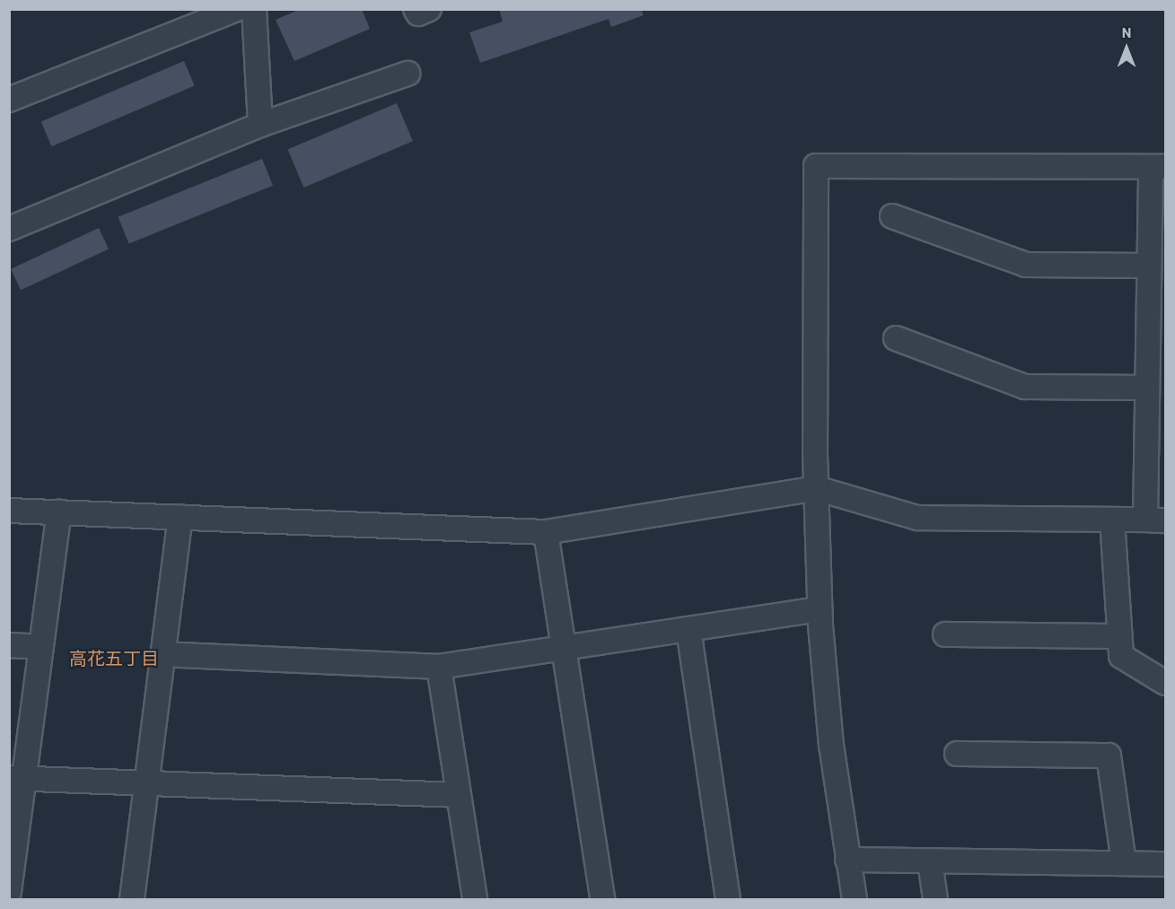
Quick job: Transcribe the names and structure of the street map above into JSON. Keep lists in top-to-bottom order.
{
  "districts": ["高花五丁目"],
  "north": "top"
}
